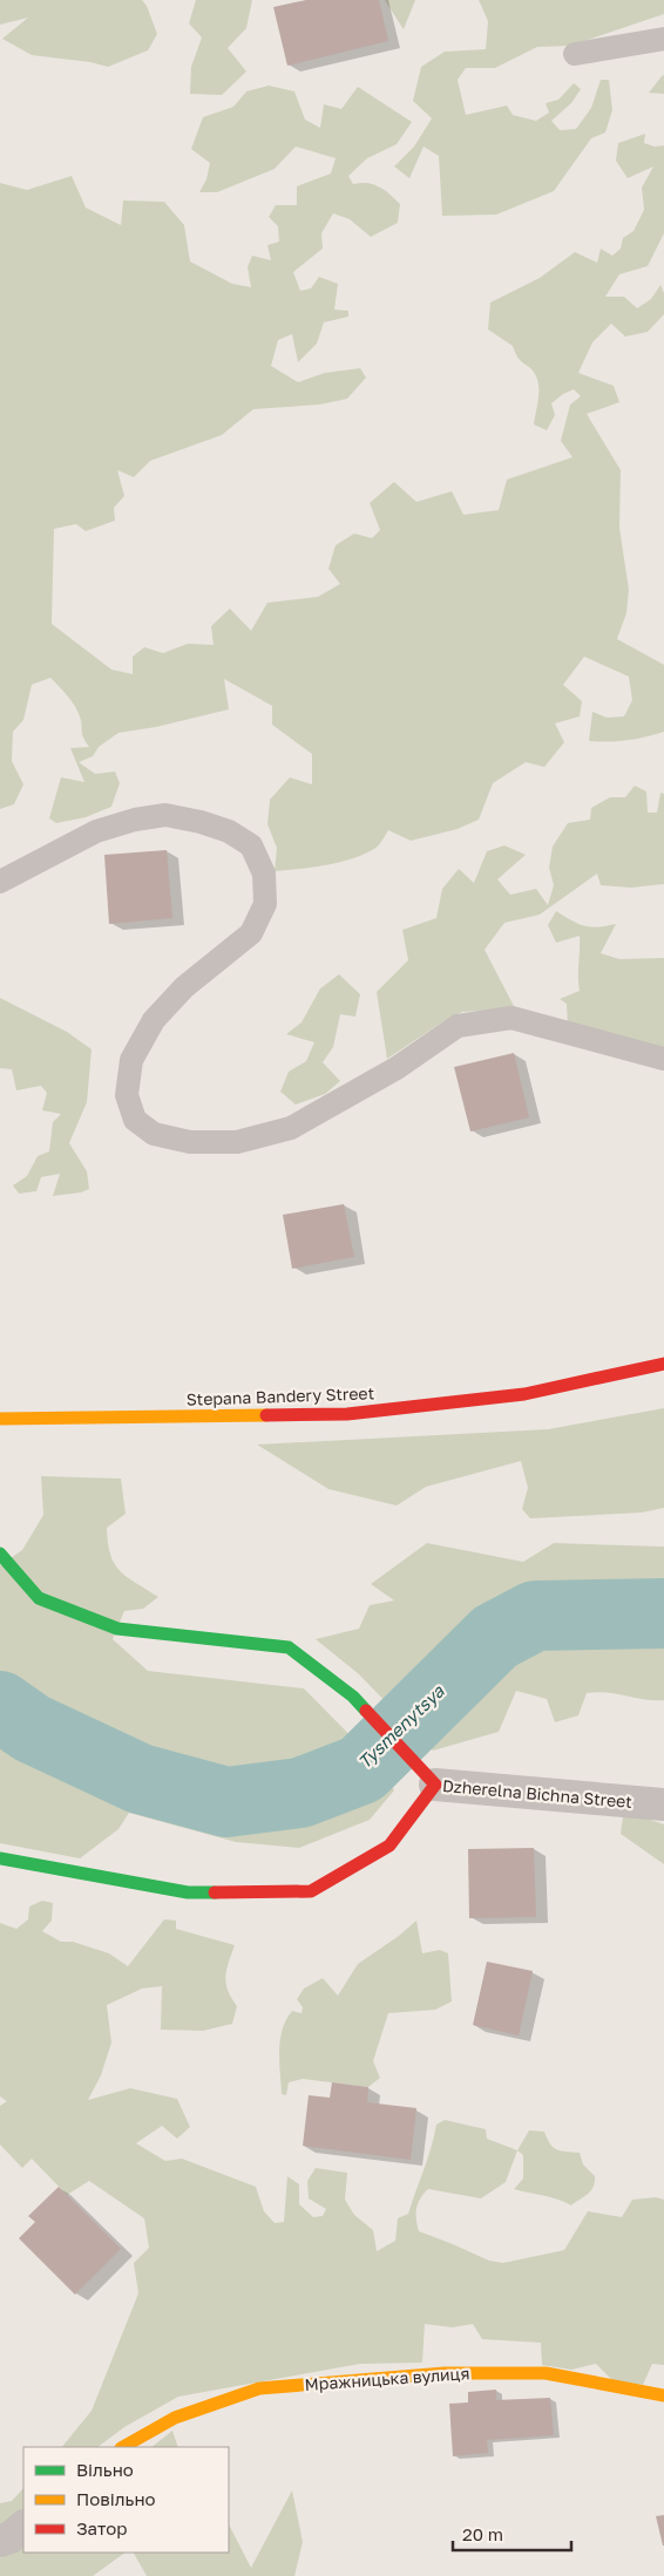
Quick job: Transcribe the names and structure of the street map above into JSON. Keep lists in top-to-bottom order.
{
  "streets": {
    "street": ["Stepana Bandery Street", "Dzherelna Bichna Street", "Мражницька вулиця"]
  },
  "water": ["Tysmenytsya"],
  "legend": ["Вільно", "Повільно", "Затор"],
  "scale_bar": "20 m"
}
